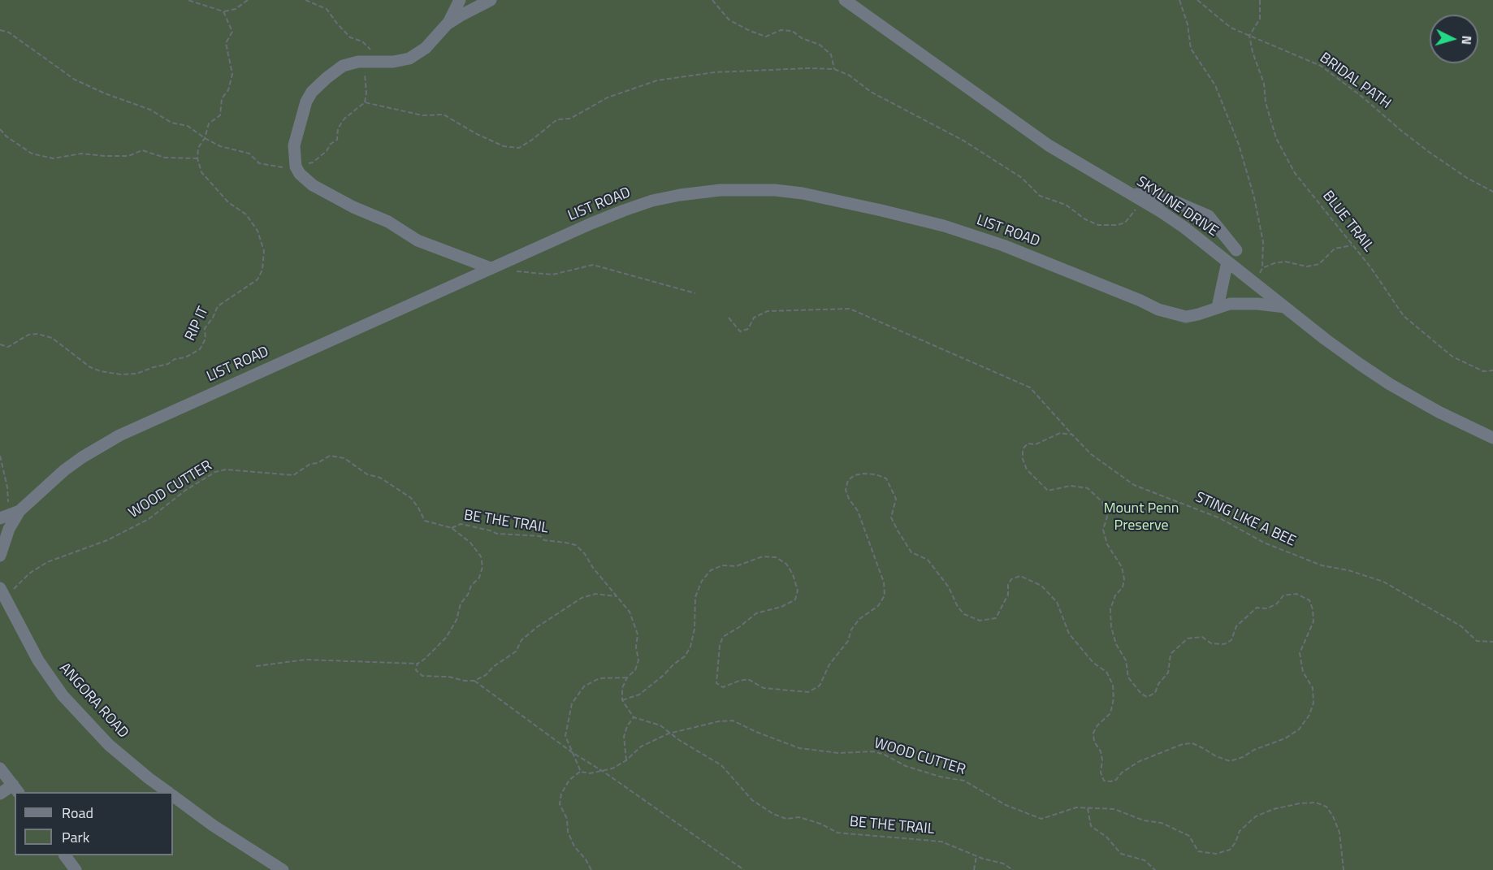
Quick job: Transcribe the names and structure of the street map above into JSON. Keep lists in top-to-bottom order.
{
  "streets": {
    "street": ["LIST ROAD", "SKYLINE DRIVE", "ANGORA ROAD"],
    "path": [
      "BRIDAL PATH",
      "BLUE TRAIL",
      "RIP IT",
      "WOOD CUTTER",
      "STING LIKE A BEE",
      "BE THE TRAIL"
    ]
  },
  "crossings": [
    ["BRIDAL PATH", "BLUE TRAIL"],
    ["LIST ROAD", "SKYLINE DRIVE"],
    ["WOOD CUTTER", "BE THE TRAIL"],
    ["WOOD CUTTER", "ANGORA ROAD"]
  ],
  "parks": ["Mount Penn Preserve"],
  "legend": ["Road", "Park"],
  "north": "right"
}
